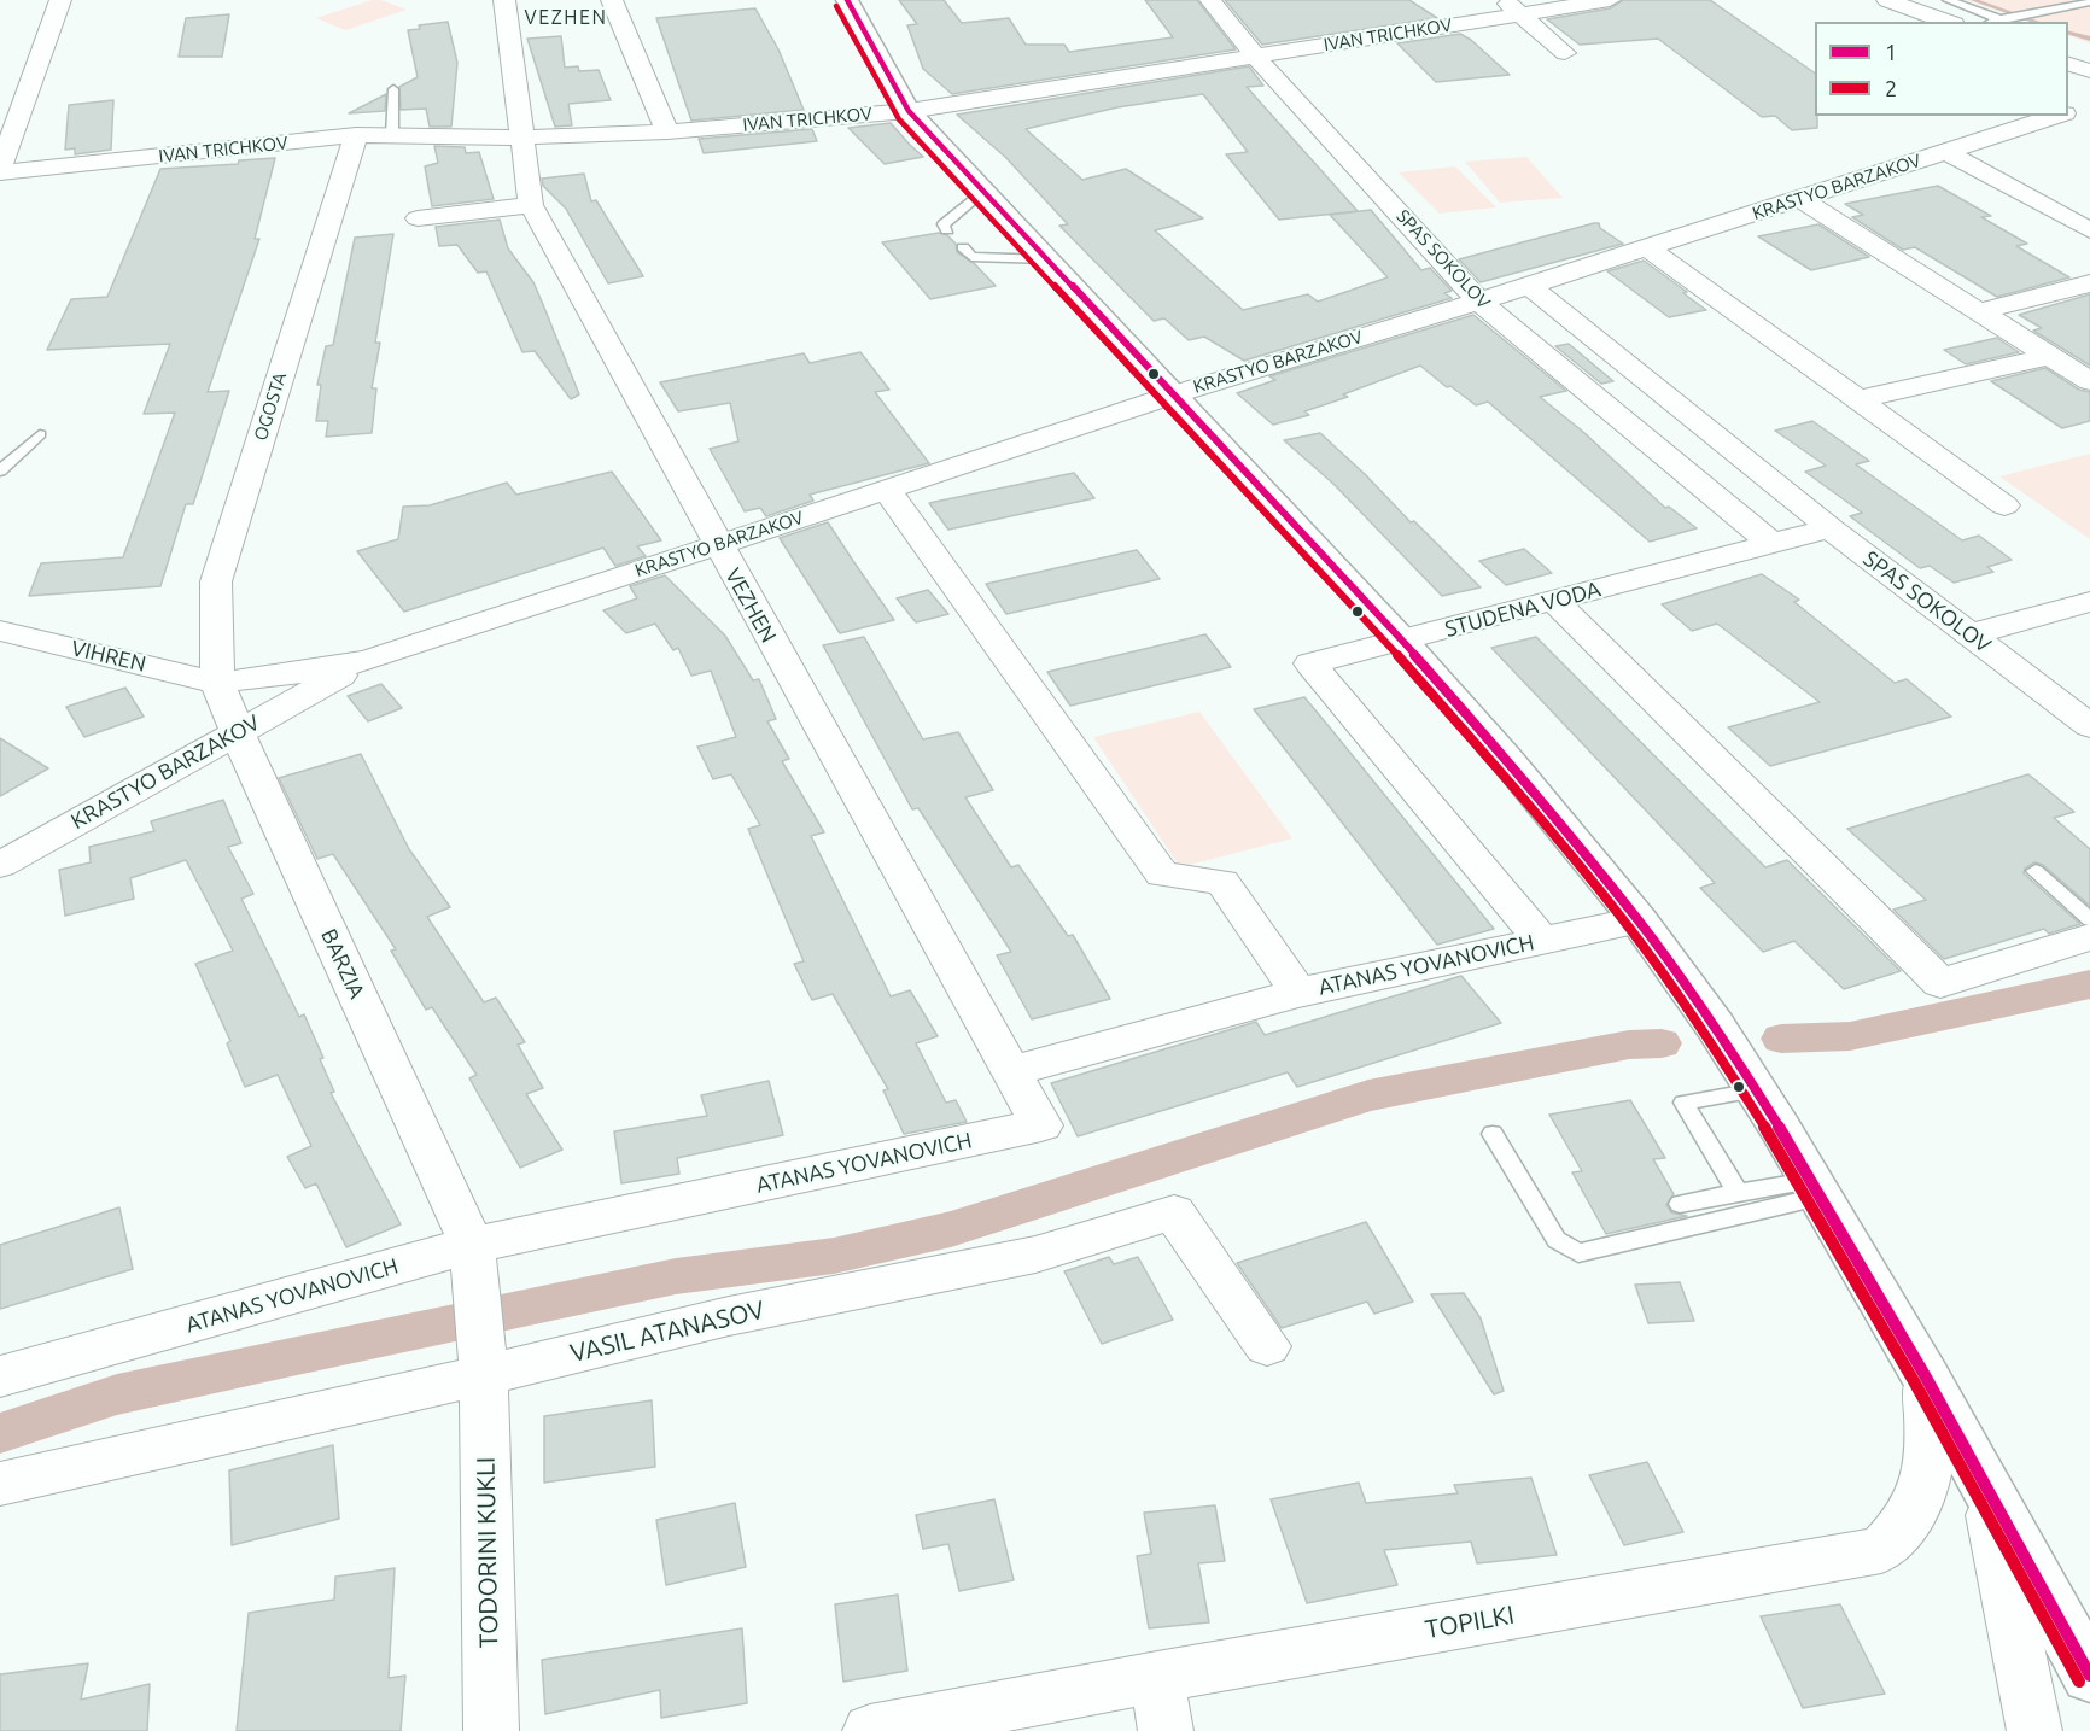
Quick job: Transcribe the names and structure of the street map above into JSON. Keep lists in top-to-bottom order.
{
  "streets": {
    "street": [
      "IVAN TRICHKOV",
      "KRASTYO BARZAKOV",
      "SPAS SOKOLOV",
      "OGOSTA",
      "VEZHEN",
      "STUDENA VODA",
      "VIHREN",
      "BARZIA",
      "ATANAS YOVANOVICH",
      "VASIL ATANASOV",
      "TODORINI KUKLI",
      "TOPILKI"
    ]
  },
  "crossings": [
    ["IVAN TRICHKOV", "SPAS SOKOLOV"],
    ["IVAN TRICHKOV", "OGOSTA"],
    ["IVAN TRICHKOV", "VEZHEN"],
    ["KRASTYO BARZAKOV", "SPAS SOKOLOV"],
    ["KRASTYO BARZAKOV", "OGOSTA"],
    ["KRASTYO BARZAKOV", "VEZHEN"],
    ["KRASTYO BARZAKOV", "VIHREN"],
    ["KRASTYO BARZAKOV", "BARZIA"],
    ["SPAS SOKOLOV", "STUDENA VODA"],
    ["OGOSTA", "VIHREN"],
    ["OGOSTA", "BARZIA"],
    ["VEZHEN", "ATANAS YOVANOVICH"],
    ["STUDENA VODA", "ATANAS YOVANOVICH"],
    ["VIHREN", "BARZIA"],
    ["BARZIA", "ATANAS YOVANOVICH"],
    ["BARZIA", "VASIL ATANASOV"],
    ["BARZIA", "TODORINI KUKLI"],
    ["VASIL ATANASOV", "TODORINI KUKLI"]
  ],
  "districts": ["VEZHEN"],
  "lines": ["transit line 1", "transit line 2"],
  "legend": ["1", "2"]
}
